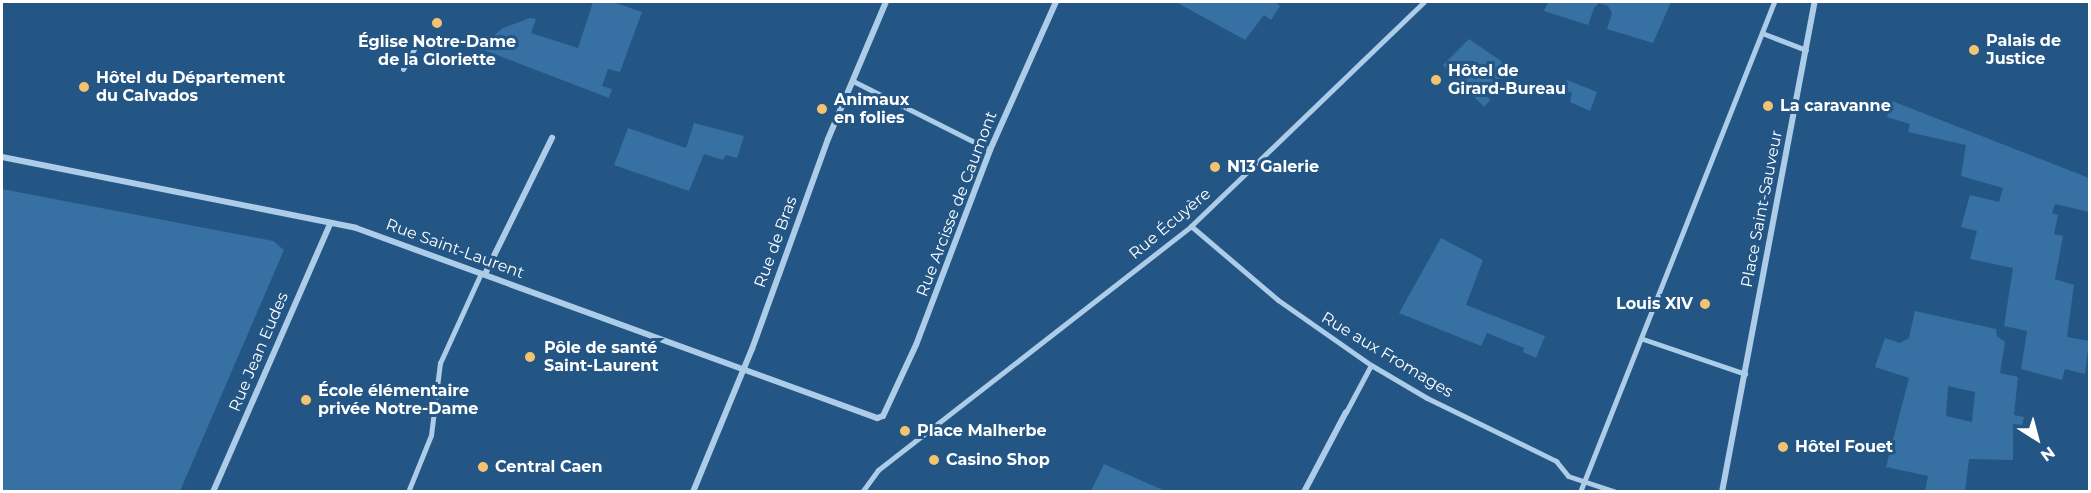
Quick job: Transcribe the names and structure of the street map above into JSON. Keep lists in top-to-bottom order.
{
  "streets": {
    "street": [
      "Rue Arcisse de Caumont",
      "Place Saint-Sauveur",
      "Rue Écuyère",
      "Rue de Bras",
      "Rue Saint-Laurent",
      "Rue Jean Eudes",
      "Rue aux Fromages"
    ]
  },
  "crossings": [
    ["Rue Arcisse de Caumont", "Rue Saint-Laurent"],
    ["Rue Écuyère", "Rue aux Fromages"],
    ["Rue de Bras", "Rue Saint-Laurent"],
    ["Rue Saint-Laurent", "Rue Jean Eudes"]
  ],
  "places": [
    "Église Notre-Dame de la Gloriette",
    "Palais de Justice",
    "Hôtel de Girard-Bureau",
    "Hôtel du Département du Calvados",
    "La caravanne",
    "Animaux en folies",
    "N13 Galerie",
    "Louis XIV",
    "Pôle de santé Saint-Laurent",
    "École élémentaire privée Notre-Dame",
    "Place Malherbe",
    "Hôtel Fouet",
    "Casino Shop",
    "Central Caen"
  ],
  "north": "bottom right"
}
